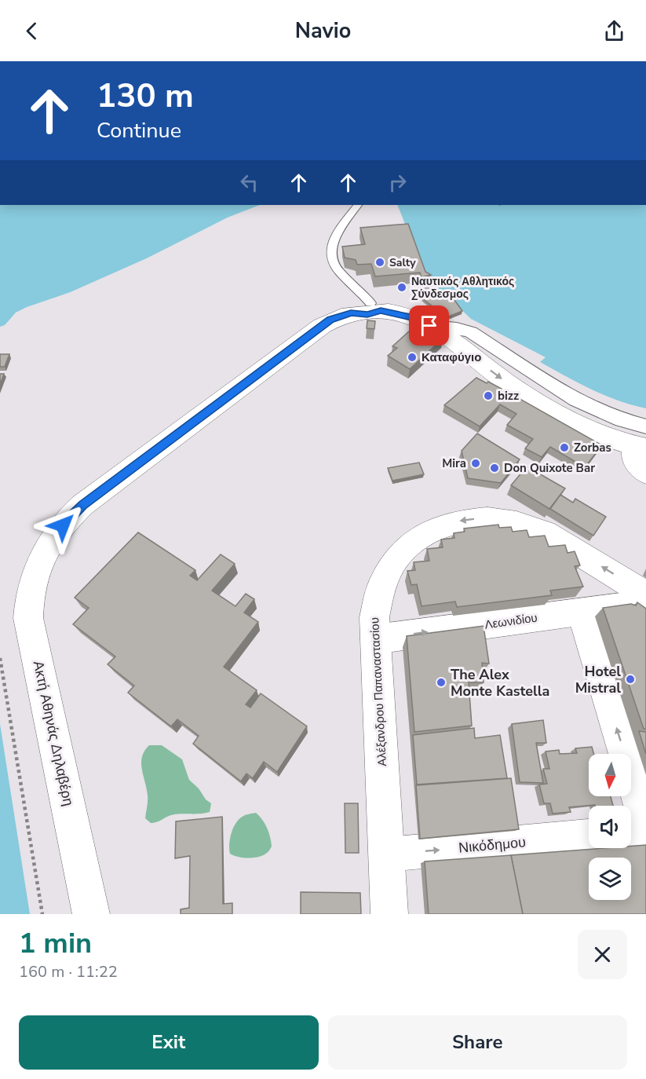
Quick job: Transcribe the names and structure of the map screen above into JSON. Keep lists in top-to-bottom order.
{
  "streets": {
    "street": [
      "Λεωνιδίου",
      "Αλέξανδρου Παπαναστασίου",
      "Ακτή Αθηνάς Δηλαβέρη",
      "Νικόδημου"
    ]
  },
  "crossings": [
    ["Λεωνιδίου", "Αλέξανδρου Παπαναστασίου"],
    ["Αλέξανδρου Παπαναστασίου", "Νικόδημου"]
  ],
  "one_way": ["Λεωνιδίου", "Νικόδημου"],
  "places": [
    "Salty",
    "Ναυτικός Αθλητικός Σύνδεσμος",
    "Καταφύγιο",
    "bizz",
    "Zorbas",
    "Mira",
    "Don Quixote Bar",
    "Hotel Mistral",
    "The Alex Monte Kastella"
  ],
  "north": "bottom",
  "page": {
    "header": "Navio",
    "turn": ["130 m", "Continue"],
    "heading": ["1 min", "160 m · 11:22"],
    "buttons": ["Exit", "Share"]
  }
}
